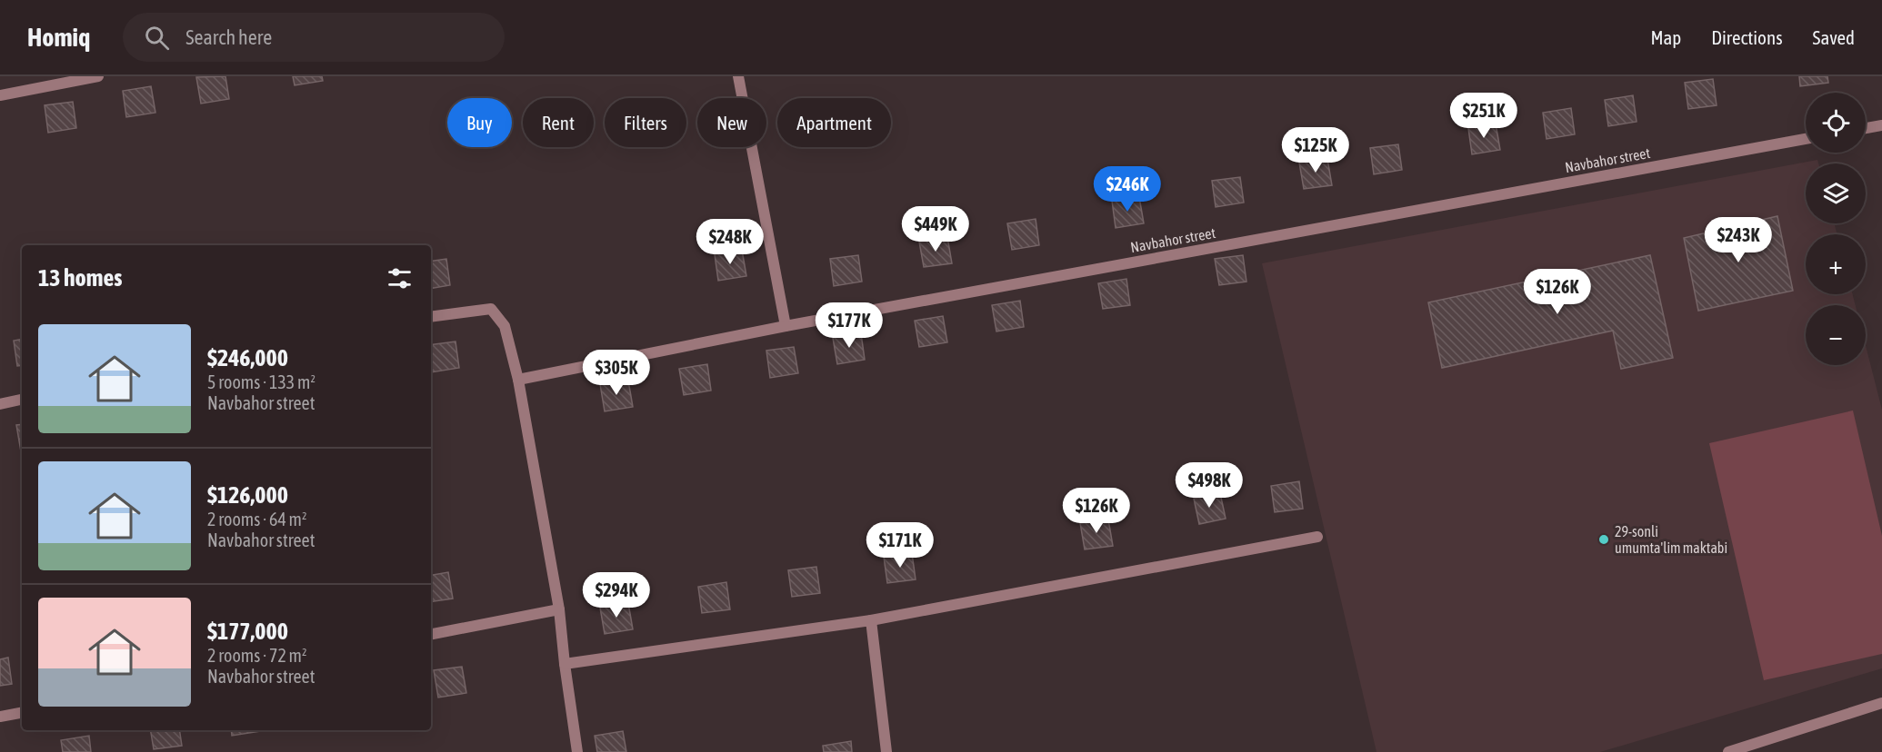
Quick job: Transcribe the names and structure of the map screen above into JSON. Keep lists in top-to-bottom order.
{
  "streets": {
    "street": ["Navbahor street"]
  },
  "places": ["29-sonli umumta'lim maktabi"],
  "page": {
    "header": "Homiq",
    "search": "Search here",
    "nav": ["Map", "Directions", "Saved"],
    "map_buttons": ["+", "−"],
    "price": [
      "$251K",
      "$125K",
      "$246K",
      "$449K",
      "$243K",
      "$248K",
      "$126K",
      "$177K",
      "$305K",
      "$498K",
      "$126K",
      "$171K",
      "$294K"
    ],
    "chip": [
      "Buy",
      "Rent",
      "Filters",
      "New",
      "Apartment"
    ],
    "heading": "13 homes",
    "list": [
      {
        "name": "$246,000",
        "note": "5 rooms · 133 m² · Navbahor street"
      },
      {
        "name": "$126,000",
        "note": "2 rooms · 64 m² · Navbahor street"
      },
      {
        "name": "$177,000",
        "note": "2 rooms · 72 m² · Navbahor street"
      }
    ]
  }
}
